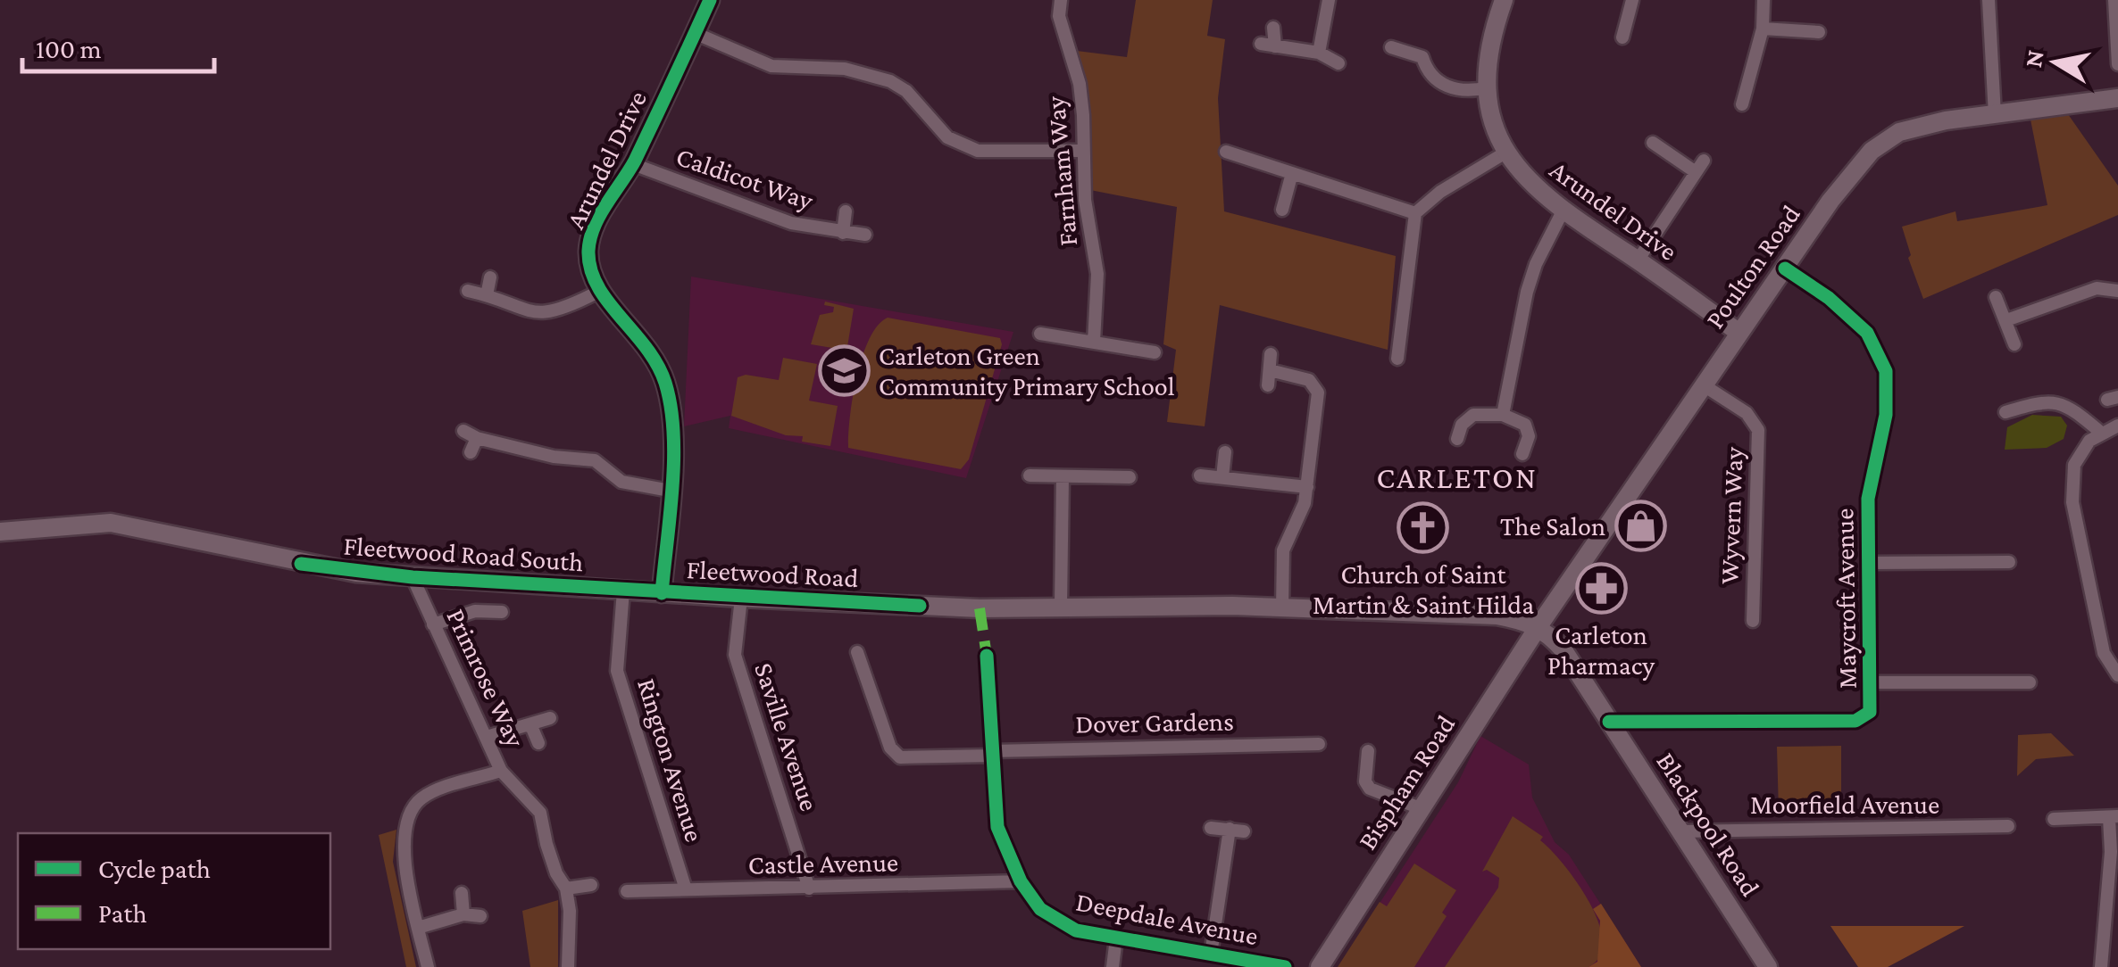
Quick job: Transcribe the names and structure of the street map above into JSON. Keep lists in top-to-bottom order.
{
  "streets": {
    "main road": [
      "Arundel Drive",
      "Poulton Road",
      "Fleetwood Road South",
      "Fleetwood Road",
      "Bispham Road",
      "Blackpool Road"
    ],
    "street": [
      "Farnham Way",
      "Caldicot Way",
      "Wyvern Way",
      "Maycroft Avenue",
      "Primrose Way",
      "Dover Gardens",
      "Saville Avenue",
      "Rington Avenue",
      "Moorfield Avenue",
      "Castle Avenue",
      "Deepdale Avenue"
    ]
  },
  "crossings": [
    ["Arundel Drive", "Caldicot Way"],
    ["Arundel Drive", "Poulton Road"],
    ["Poulton Road", "Wyvern Way"],
    ["Poulton Road", "Fleetwood Road"],
    ["Poulton Road", "Maycroft Avenue"],
    ["Poulton Road", "Bispham Road"],
    ["Poulton Road", "Blackpool Road"],
    ["Fleetwood Road South", "Fleetwood Road"],
    ["Fleetwood Road South", "Primrose Way"],
    ["Fleetwood Road South", "Rington Avenue"],
    ["Fleetwood Road", "Saville Avenue"],
    ["Fleetwood Road", "Rington Avenue"],
    ["Fleetwood Road", "Bispham Road"],
    ["Fleetwood Road", "Blackpool Road"],
    ["Maycroft Avenue", "Blackpool Road"],
    ["Dover Gardens", "Deepdale Avenue"],
    ["Saville Avenue", "Castle Avenue"],
    ["Rington Avenue", "Castle Avenue"],
    ["Bispham Road", "Blackpool Road"],
    ["Moorfield Avenue", "Blackpool Road"],
    ["Castle Avenue", "Deepdale Avenue"]
  ],
  "districts": ["CARLETON"],
  "places": {
    "school or university": ["Carleton Green Community Primary School"],
    "shop": ["The Salon"],
    "church": ["Church of Saint Martin & Saint Hilda"],
    "pharmacy": ["Carleton Pharmacy"]
  },
  "legend": ["Cycle path", "Path"],
  "scale_bar": "100 m",
  "north": "left"
}
